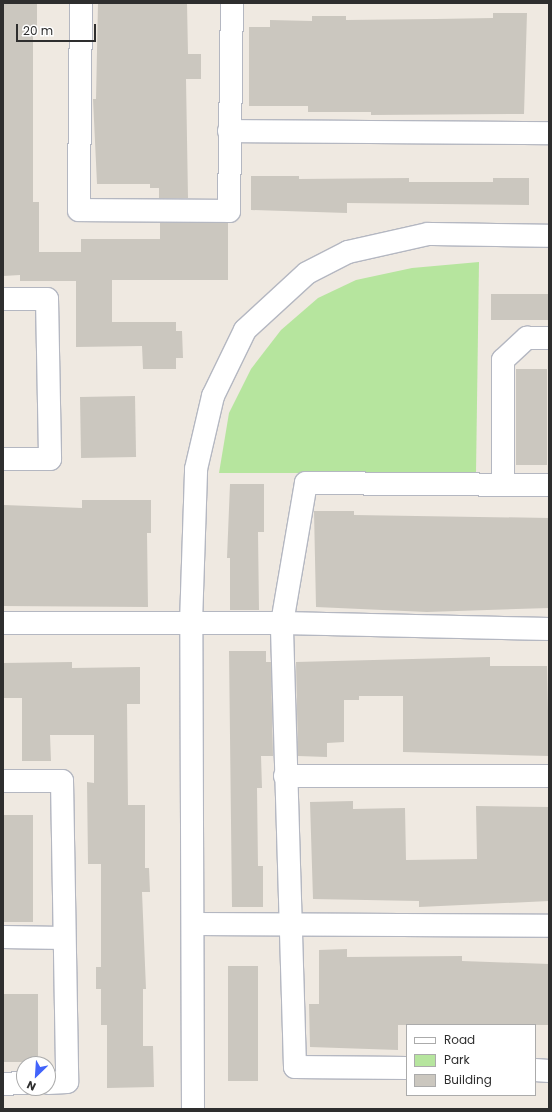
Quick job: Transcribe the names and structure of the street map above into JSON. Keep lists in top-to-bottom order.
{
  "legend": ["Road", "Park", "Building"],
  "scale_bar": "20 m",
  "north": "bottom left"
}
